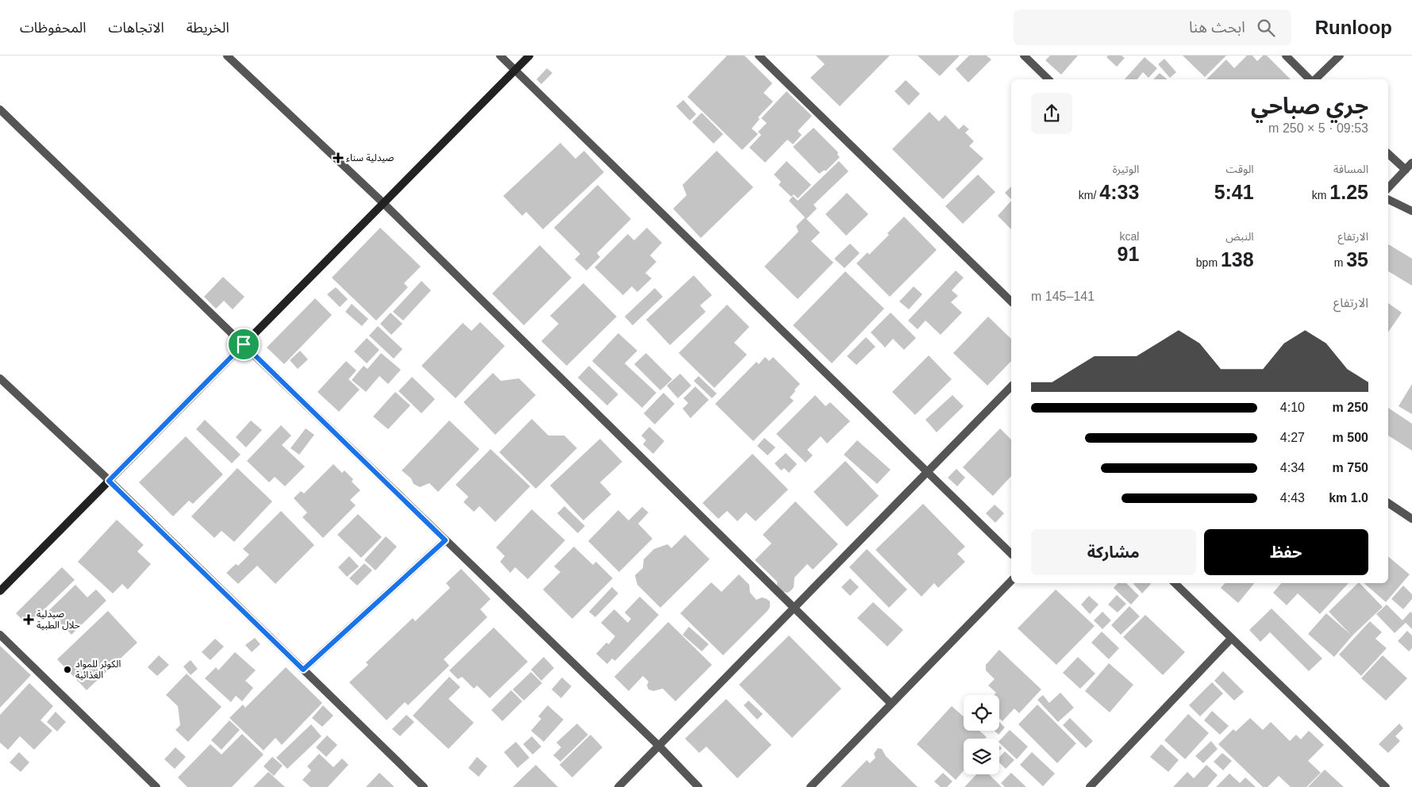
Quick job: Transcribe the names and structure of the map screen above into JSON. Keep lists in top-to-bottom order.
{
  "places": {
    "health": ["صيدلية سناء", "صيدلية حلال الطبية"],
    "other": ["الكوثر للمواد الغذائية"]
  },
  "page": {
    "header": "Runloop",
    "search": "ابحث هنا",
    "nav": ["الخريطة", "الاتجاهات", "المحفوظات"],
    "heading": ["جري صباحي", "09:53 · 5 × 250 m"],
    "stats": [
      ["المسافة", "1.25 km"],
      ["الوقت", "5:41"],
      ["الوتيرة", "4:33 /km"],
      ["الارتفاع", "35 m"],
      ["النبض", "138 bpm"],
      ["kcal", "91"]
    ],
    "chart": ["الارتفاع", "141–145 m"],
    "list": [
      {
        "name": "250 m",
        "note": "4:10"
      },
      {
        "name": "500 m",
        "note": "4:27"
      },
      {
        "name": "750 m",
        "note": "4:34"
      },
      {
        "name": "1.0 km",
        "note": "4:43"
      }
    ],
    "buttons": ["حفظ", "مشاركة"]
  }
}
